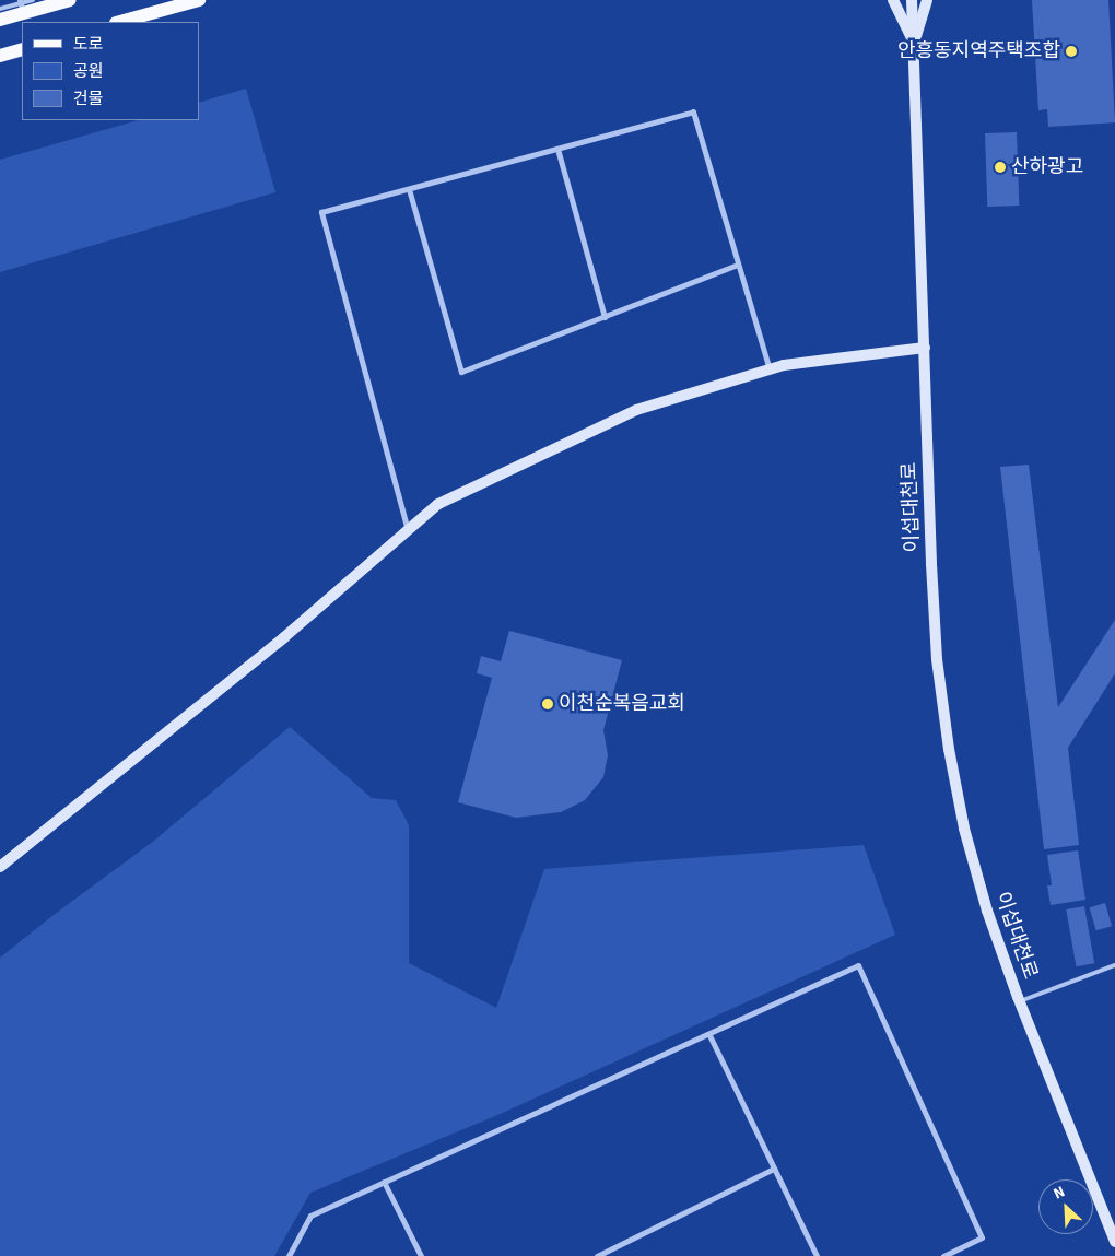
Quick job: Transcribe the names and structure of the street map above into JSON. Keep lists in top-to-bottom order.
{
  "streets": {
    "street": ["이섭대천로"]
  },
  "places": ["안흥동지역주택조합", "산하광고", "이천순복음교회"],
  "legend": ["도로", "공원", "건물"],
  "north": "top left"
}
